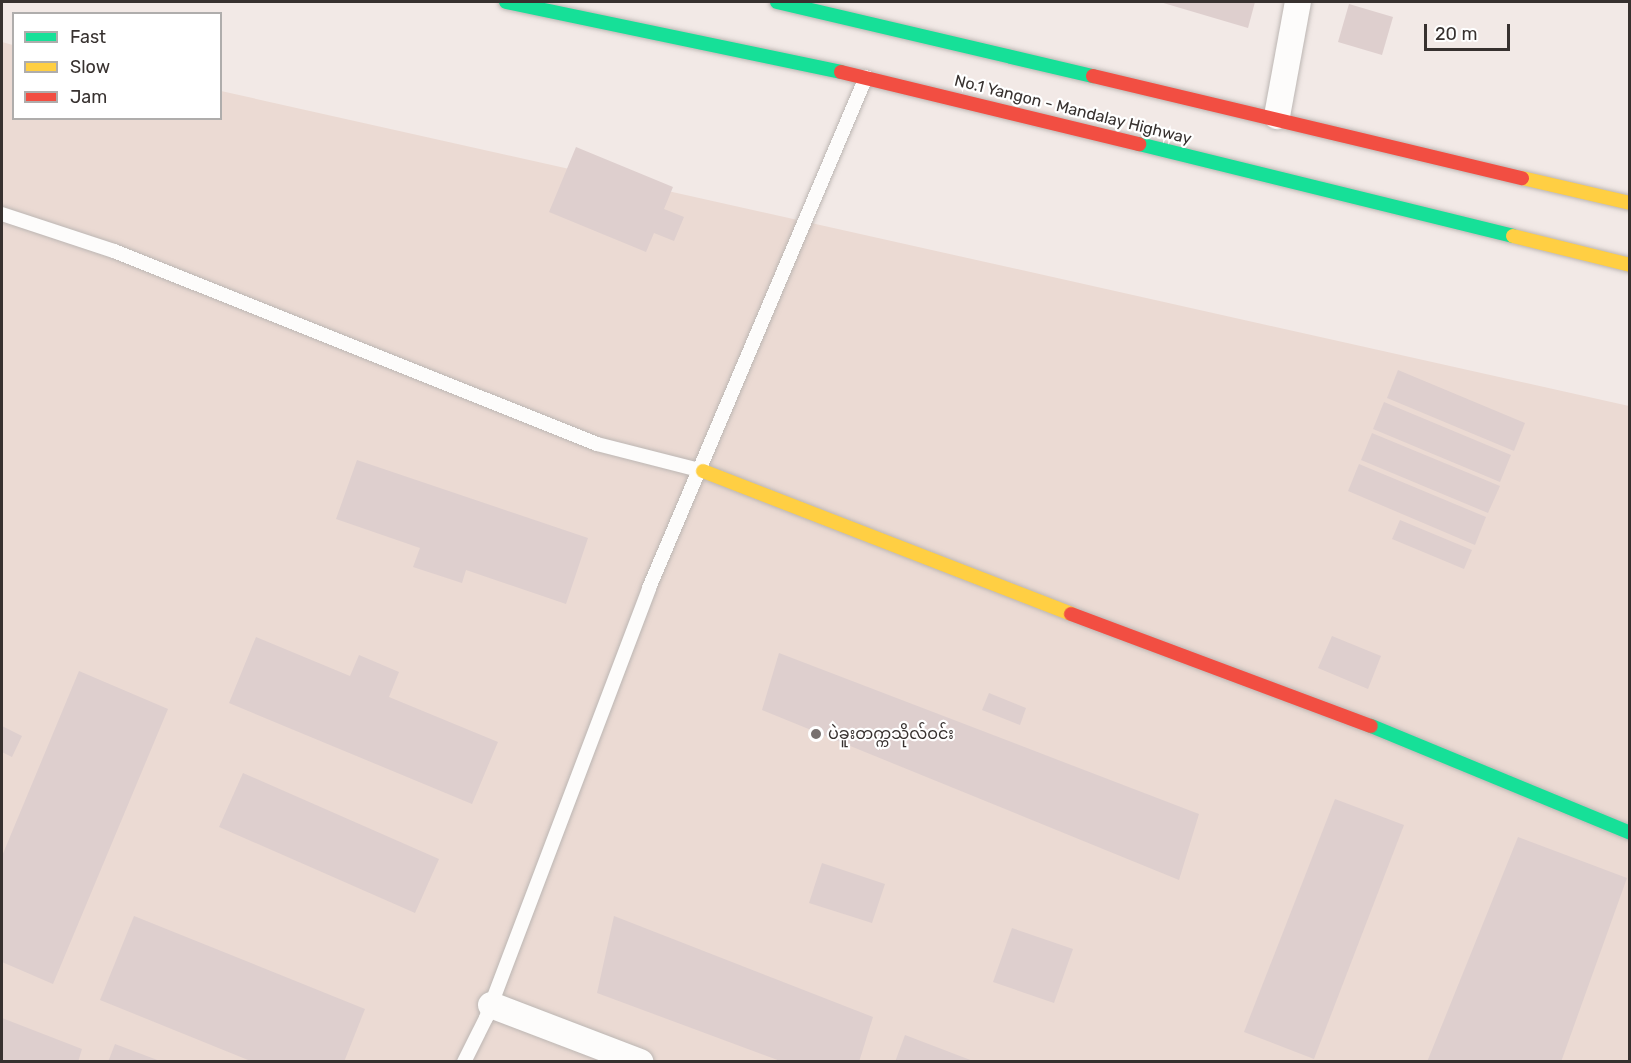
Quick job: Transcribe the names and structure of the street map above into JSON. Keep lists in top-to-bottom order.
{
  "streets": {
    "main road": ["No.1 Yangon - Mandalay Highway"]
  },
  "places": ["ပဲခူးတက္ကသိုလ်ဝင်း"],
  "legend": ["Fast", "Slow", "Jam"],
  "scale_bar": "20 m"
}
